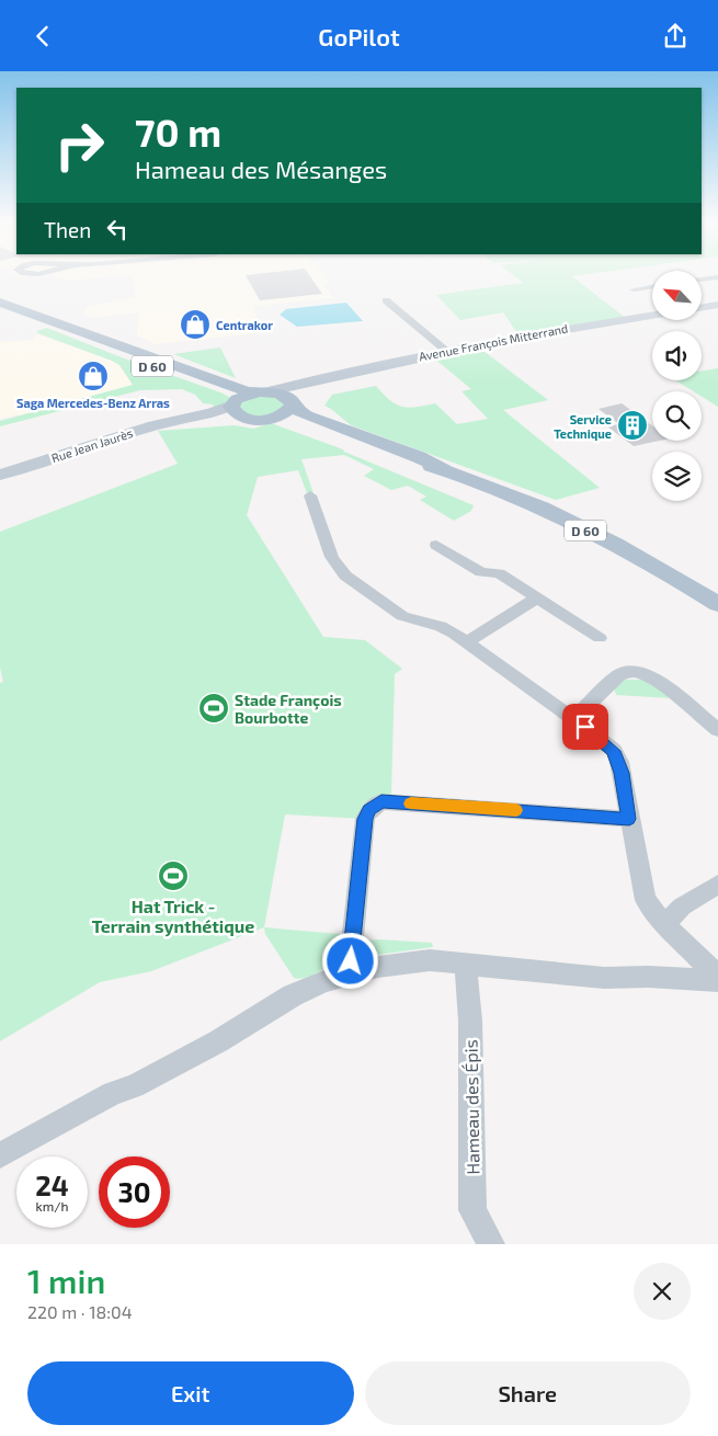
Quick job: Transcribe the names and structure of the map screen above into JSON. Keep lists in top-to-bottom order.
{
  "streets": {
    "main road": ["Avenue François Mitterrand", "D 60", "Rue Jean Jaurès"],
    "street": ["Hameau des Épis"]
  },
  "crossings": [
    ["Avenue François Mitterrand", "D 60"],
    ["D 60", "Rue Jean Jaurès"]
  ],
  "places": {
    "shop": ["Centrakor", "Saga Mercedes-Benz Arras"],
    "building": ["Service Technique"],
    "sports": ["Stade François Bourbotte", "Hat Trick - Terrain synthétique"]
  },
  "north": "top left",
  "page": {
    "header": "GoPilot",
    "turn": ["70 m", "Hameau des Mésanges"],
    "then": "Then",
    "speed": "24 km/h",
    "limit": "30",
    "heading": ["1 min", "220 m · 18:04"],
    "buttons": ["Exit", "Share"]
  }
}
